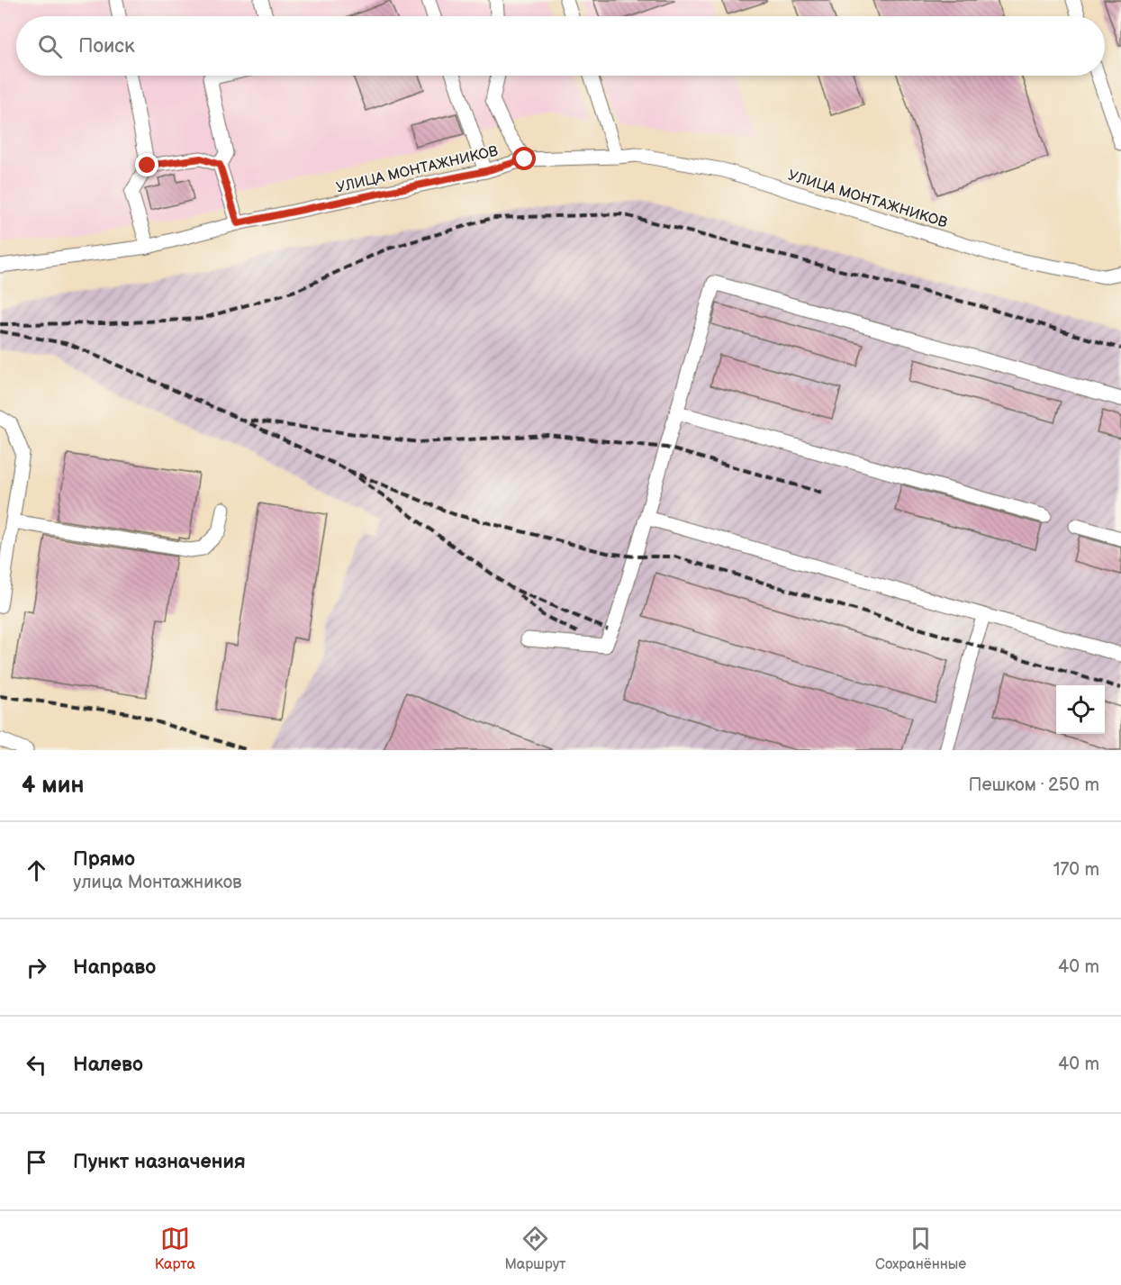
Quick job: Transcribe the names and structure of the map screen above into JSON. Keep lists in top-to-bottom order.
{
  "streets": {
    "street": ["УЛИЦА МОНТАЖНИКОВ"]
  },
  "page": {
    "search": "Поиск",
    "heading": ["4 мин", "Пешком · 250 m"],
    "list": [
      ["Прямо", "улица Монтажников", "170 m"],
      ["Направо", "40 m"],
      ["Налево", "40 m"],
      "Пункт назначения"
    ],
    "nav": ["Карта", "Маршрут", "Сохранённые"]
  }
}
